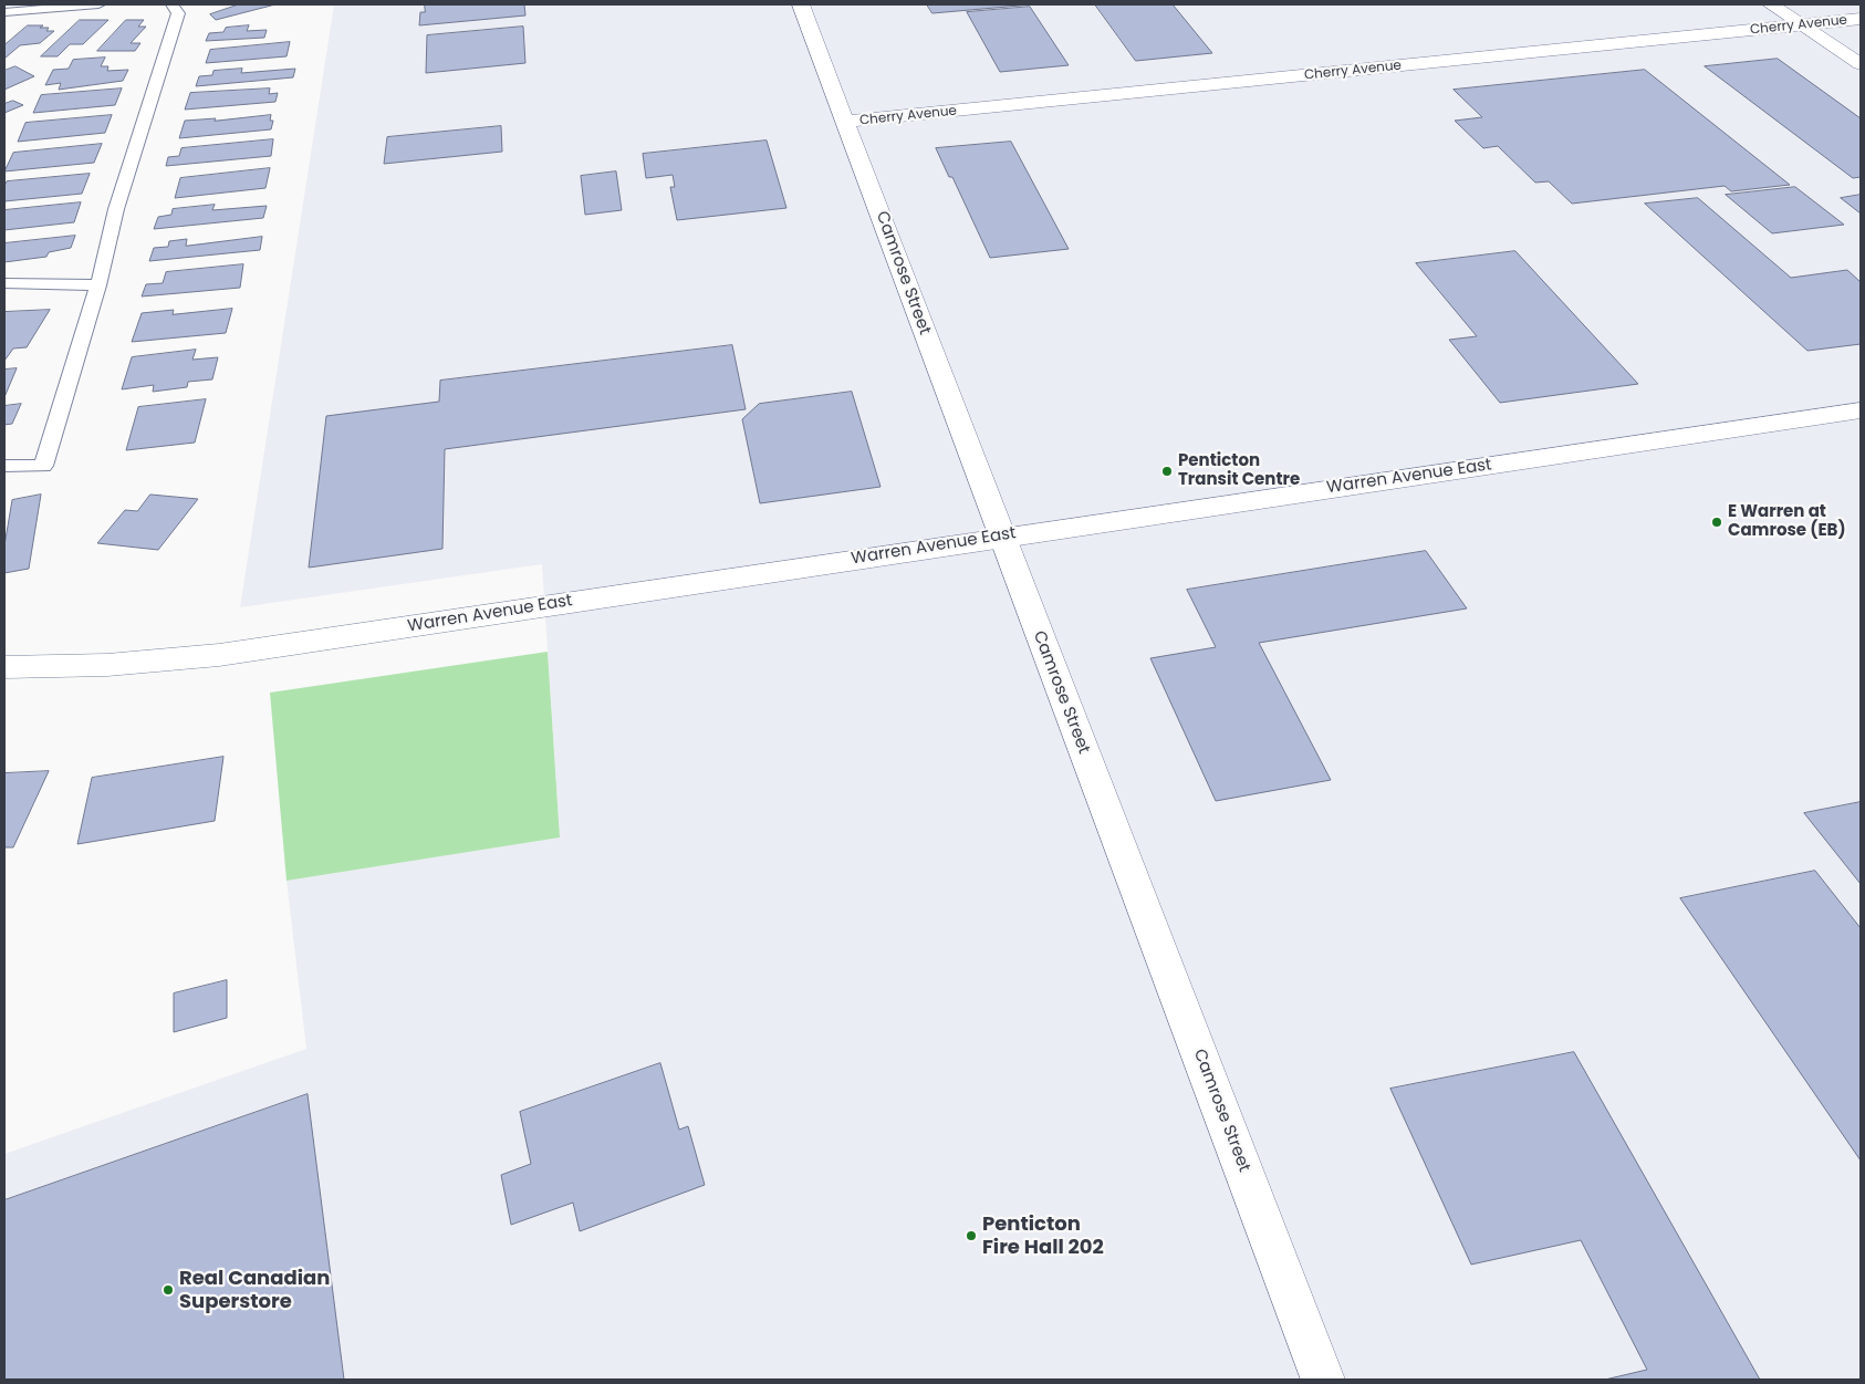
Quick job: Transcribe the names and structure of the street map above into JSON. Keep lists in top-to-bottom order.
{
  "streets": {
    "street": ["Cherry Avenue", "Camrose Street", "Warren Avenue East"]
  },
  "crossings": [
    ["Cherry Avenue", "Camrose Street"],
    ["Camrose Street", "Warren Avenue East"]
  ],
  "places": [
    "Penticton Transit Centre",
    "E Warren at Camrose (EB)",
    "Penticton Fire Hall 202",
    "Real Canadian Superstore"
  ]
}
